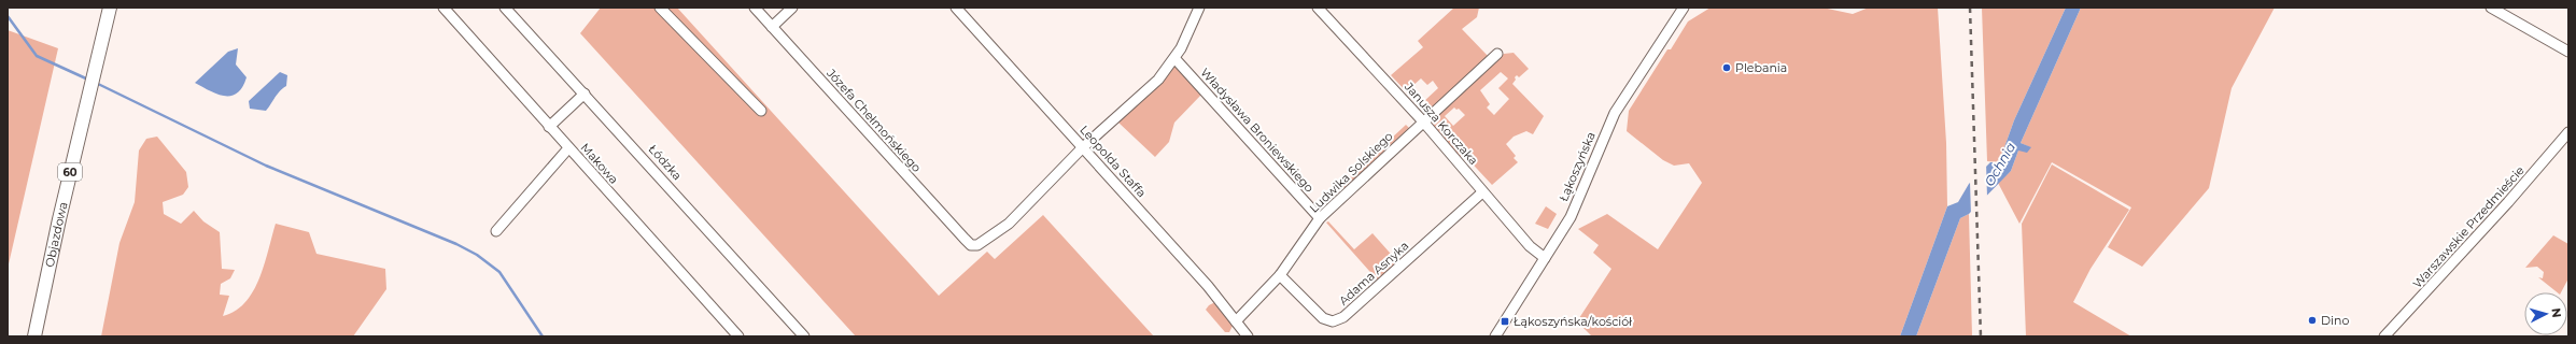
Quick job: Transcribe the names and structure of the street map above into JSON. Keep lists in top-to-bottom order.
{
  "streets": {
    "main road": ["60", "Objazdowa"],
    "street": [
      "Józefa Chełmońskiego",
      "Janusza Korczaka",
      "Władysława Broniewskiego",
      "Leopolda Staffa",
      "Łódzka",
      "Makowa",
      "Łąkoszyńska",
      "Ludwika Solskiego",
      "Warszawskie Przedmieście",
      "Adama Asnyka"
    ]
  },
  "crossings": [
    ["Józefa Chełmońskiego", "Leopolda Staffa"],
    ["Janusza Korczaka", "Łąkoszyńska"],
    ["Janusza Korczaka", "Ludwika Solskiego"],
    ["Janusza Korczaka", "Adama Asnyka"],
    ["Władysława Broniewskiego", "Ludwika Solskiego"],
    ["Leopolda Staffa", "Ludwika Solskiego"],
    ["Ludwika Solskiego", "Adama Asnyka"]
  ],
  "water": ["Ochnia"],
  "places": {
    "other": ["Plebania", "Dino"],
    "transit": ["Łąkoszyńska/kościół"]
  },
  "north": "right"
}
